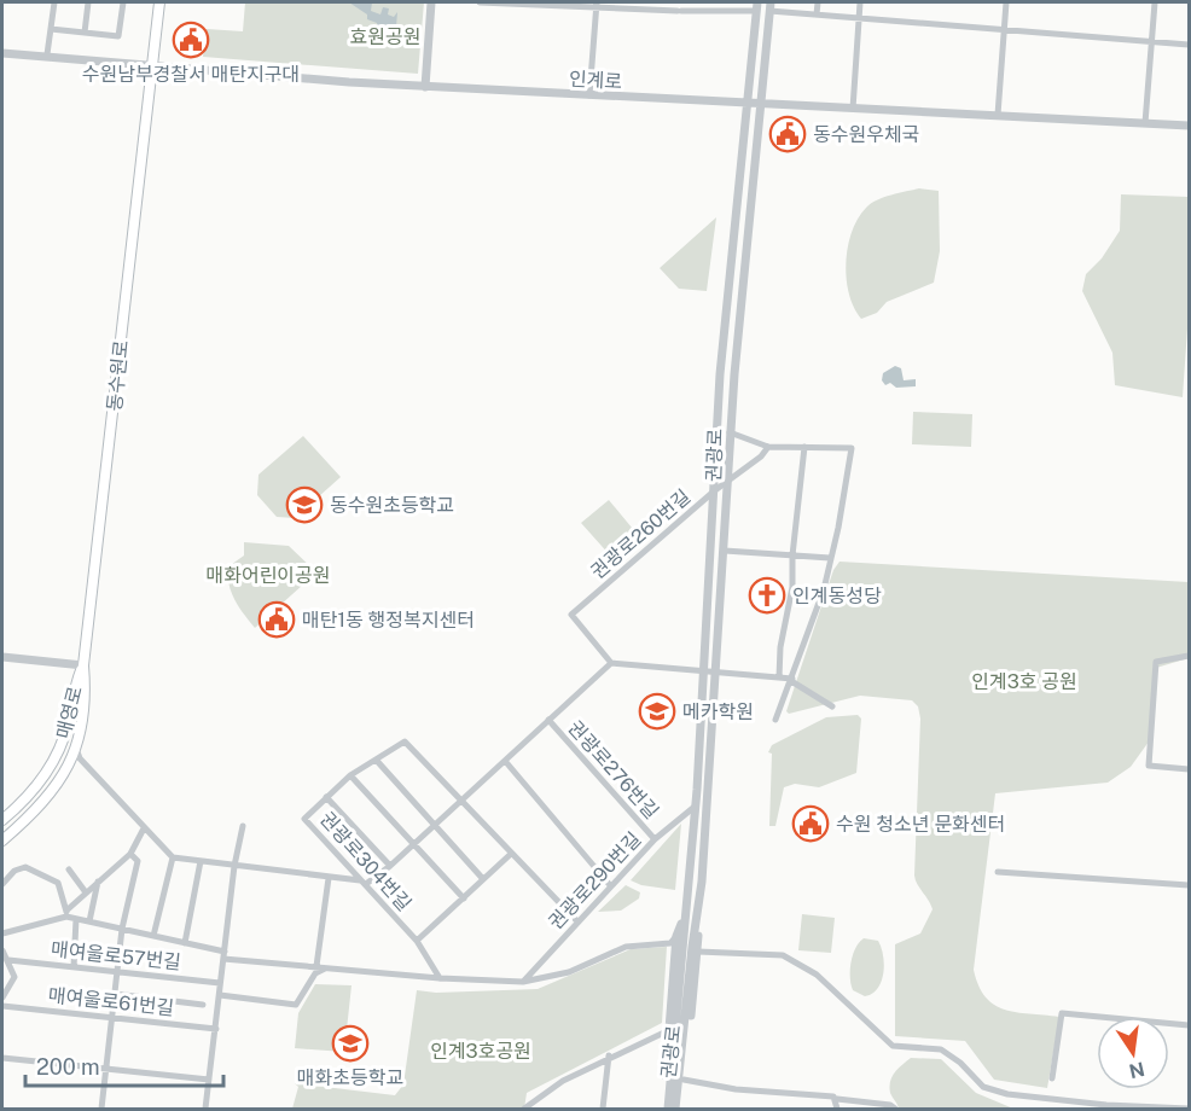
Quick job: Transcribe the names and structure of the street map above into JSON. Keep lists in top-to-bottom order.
{
  "streets": {
    "main road": ["동수원로", "매영로"],
    "street": [
      "인계로",
      "권광로",
      "권광로260번길",
      "권광로276번길",
      "권광로304번길",
      "권광로290번길",
      "매여울로57번길",
      "매여울로61번길"
    ]
  },
  "crossings": [
    ["인계로", "동수원로"],
    ["인계로", "권광로"],
    ["동수원로", "매영로"],
    ["권광로", "권광로260번길"],
    ["권광로", "권광로290번길"],
    ["권광로260번길", "권광로276번길"],
    ["권광로276번길", "권광로304번길"],
    ["권광로276번길", "권광로290번길"]
  ],
  "parks": [
    "효원공원",
    "매화어린이공원",
    "인계3호 공원",
    "인계3호공원"
  ],
  "places": {
    "public building": [
      "수원남부경찰서 매탄지구대",
      "동수원우체국",
      "매탄1동 행정복지센터",
      "수원 청소년 문화센터"
    ],
    "school or university": ["동수원초등학교", "메카학원", "매화초등학교"],
    "church": ["인계동성당"]
  },
  "scale_bar": "200 m",
  "north": "bottom"
}
